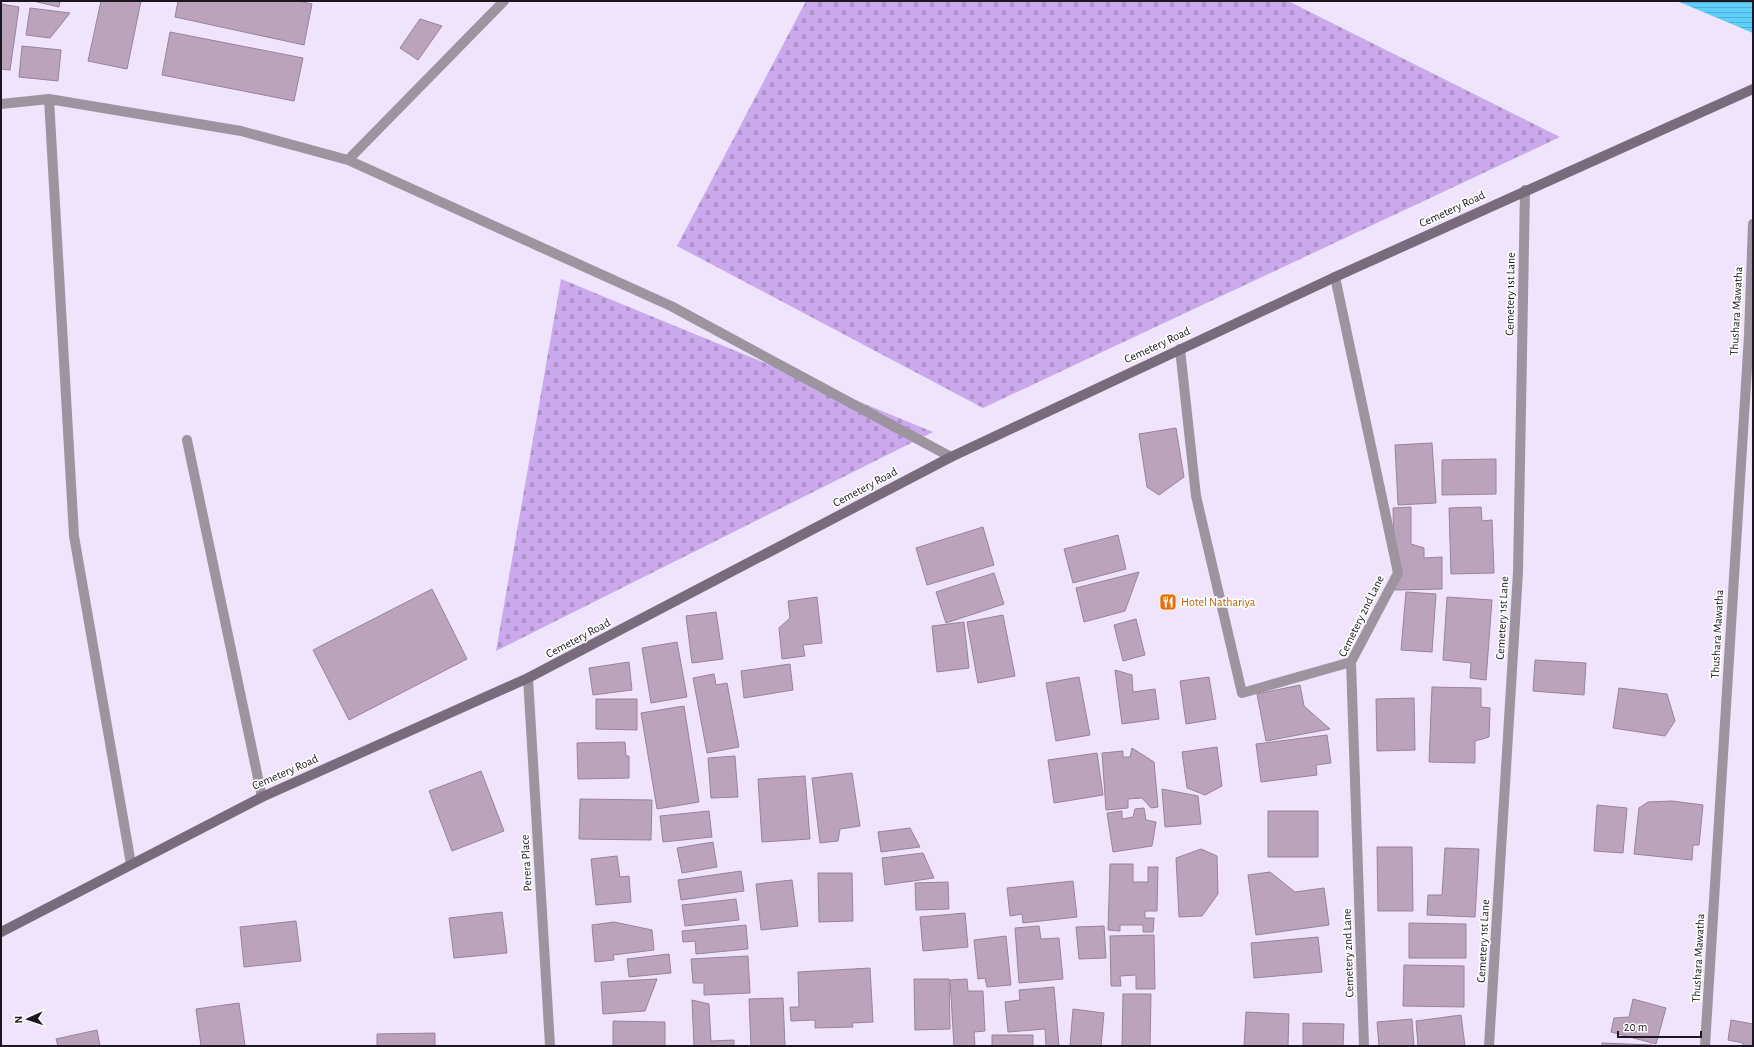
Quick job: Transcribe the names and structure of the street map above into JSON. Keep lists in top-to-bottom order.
{
  "streets": {
    "street": [
      "Cemetery Road",
      "Cemetery 1st Lane",
      "Thushara Mawatha",
      "Cemetery 2nd Lane",
      "Perera Place"
    ]
  },
  "crossings": [
    ["Cemetery Road", "Cemetery 1st Lane"],
    ["Cemetery Road", "Cemetery 2nd Lane"],
    ["Cemetery Road", "Perera Place"]
  ],
  "places": {
    "restaurant": ["Hotel Nathariya"]
  },
  "scale_bar": "20 m",
  "north": "left"
}
